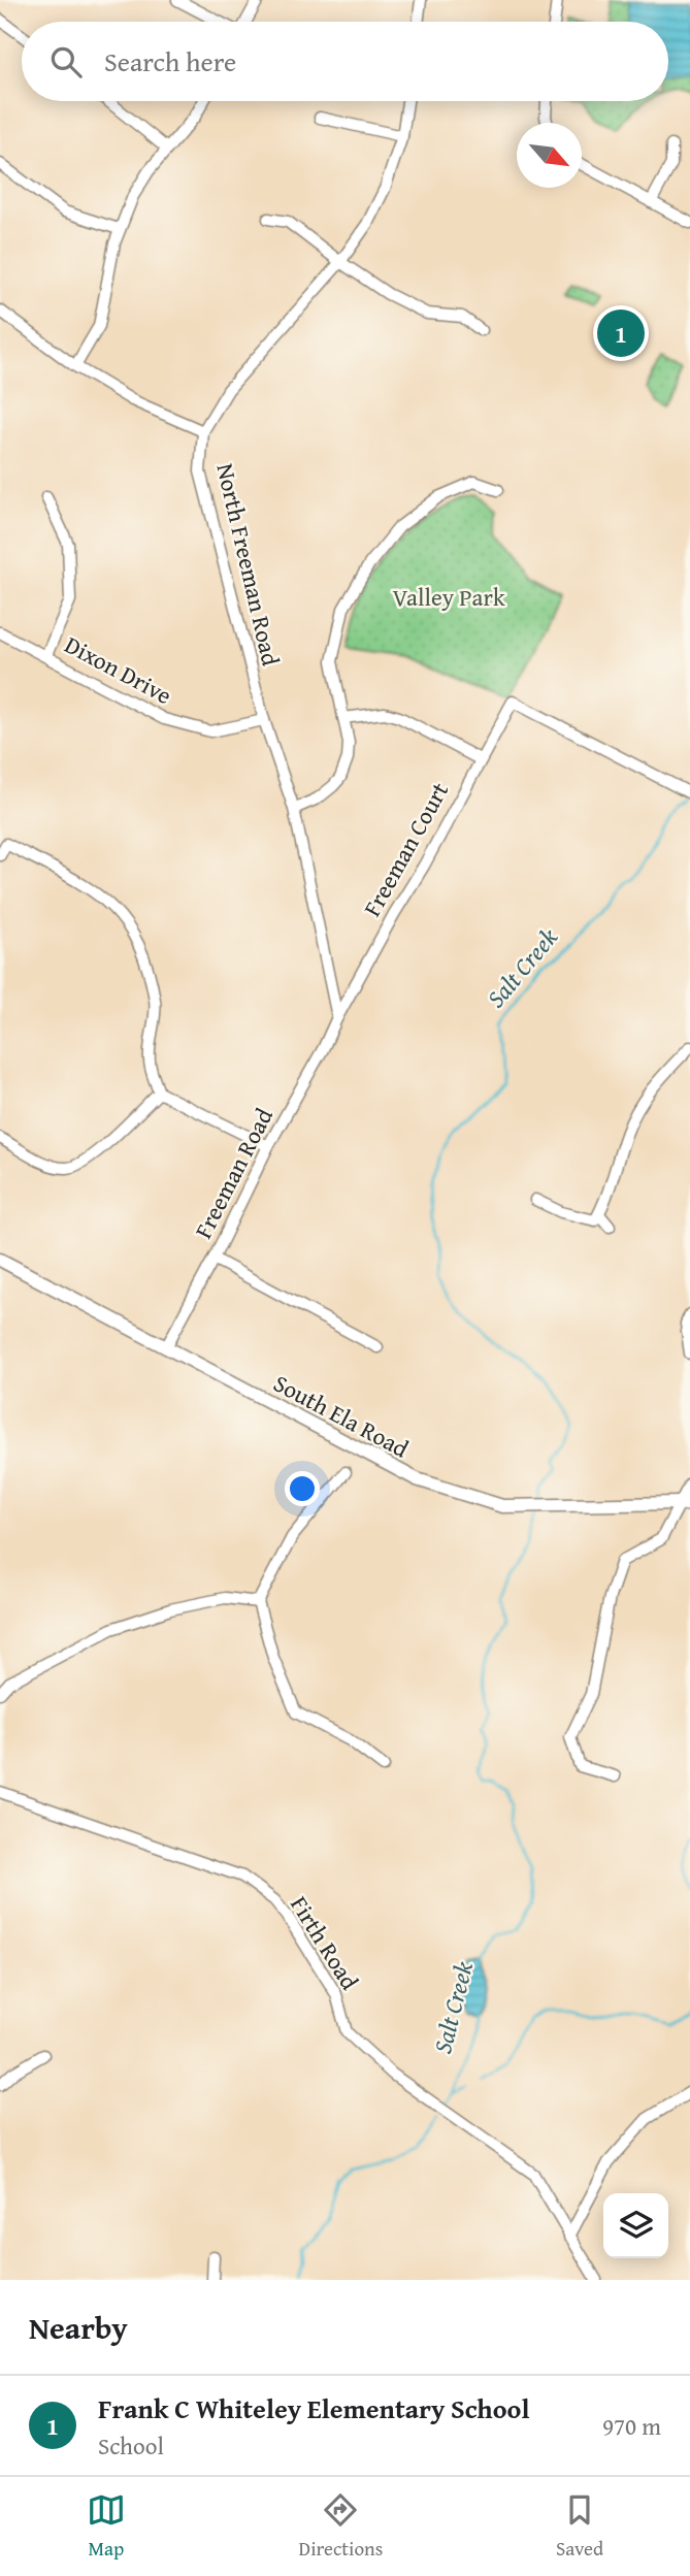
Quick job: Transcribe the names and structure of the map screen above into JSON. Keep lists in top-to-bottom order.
{
  "streets": {
    "main road": ["South Ela Road"],
    "street": [
      "North Freeman Road",
      "Dixon Drive",
      "Freeman Court",
      "Freeman Road",
      "Firth Road"
    ]
  },
  "crossings": [
    ["North Freeman Road", "Dixon Drive"],
    ["North Freeman Road", "Freeman Court"],
    ["North Freeman Road", "Freeman Road"],
    ["Freeman Court", "Freeman Road"],
    ["Freeman Road", "South Ela Road"]
  ],
  "water": ["Salt Creek"],
  "parks": ["Valley Park"],
  "north": "bottom right",
  "page": {
    "search": "Search here",
    "pins": "1",
    "heading": "Nearby",
    "list": [
      {
        "mark": "1",
        "name": "Frank C Whiteley Elementary School",
        "note": "School",
        "value": "970 m"
      }
    ],
    "nav": ["Map", "Directions", "Saved"]
  }
}
